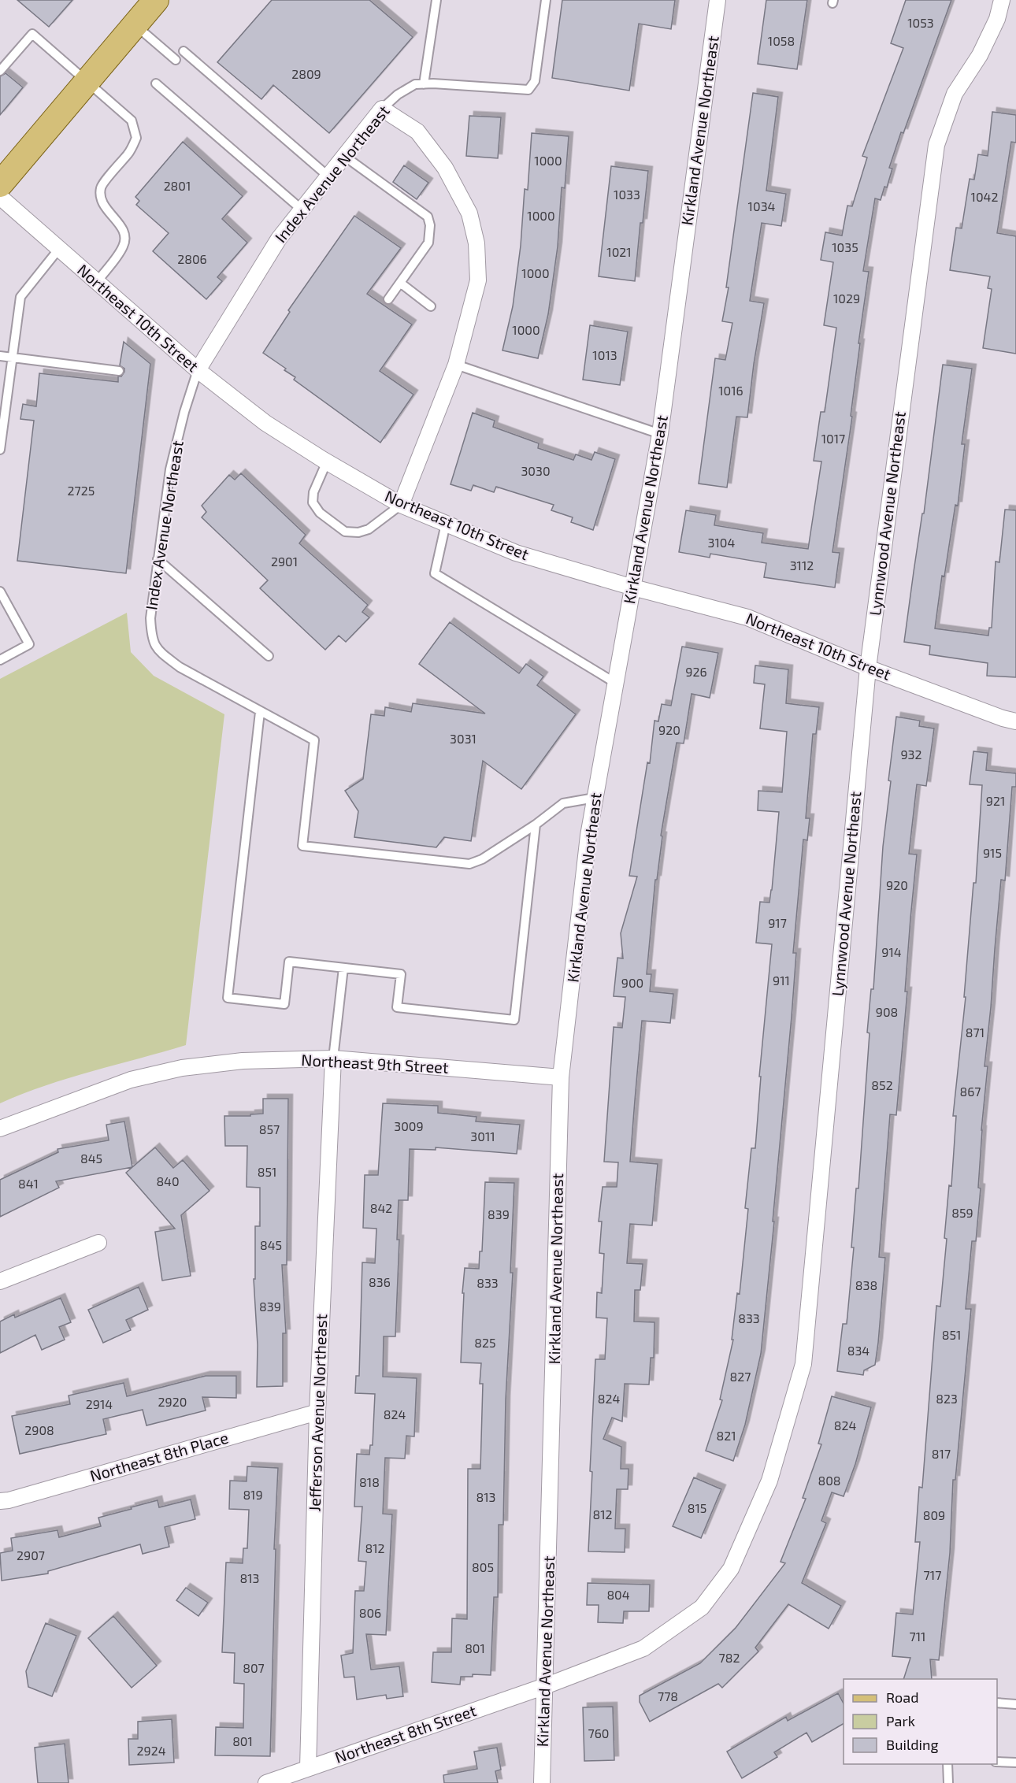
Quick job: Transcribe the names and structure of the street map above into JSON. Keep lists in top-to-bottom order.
{
  "streets": {
    "street": [
      "Kirkland Avenue Northeast",
      "Index Avenue Northeast",
      "Northeast 10th Street",
      "Lynnwood Avenue Northeast",
      "Northeast 9th Street",
      "Jefferson Avenue Northeast",
      "Northeast 8th Place",
      "Northeast 8th Street"
    ]
  },
  "crossings": [
    ["Kirkland Avenue Northeast", "Northeast 10th Street"],
    ["Kirkland Avenue Northeast", "Lynnwood Avenue Northeast"],
    ["Kirkland Avenue Northeast", "Northeast 9th Street"],
    ["Kirkland Avenue Northeast", "Northeast 8th Street"],
    ["Index Avenue Northeast", "Northeast 10th Street"],
    ["Northeast 10th Street", "Lynnwood Avenue Northeast"],
    ["Lynnwood Avenue Northeast", "Northeast 8th Street"],
    ["Northeast 9th Street", "Jefferson Avenue Northeast"],
    ["Jefferson Avenue Northeast", "Northeast 8th Place"],
    ["Jefferson Avenue Northeast", "Northeast 8th Street"]
  ],
  "house_numbers": [
    "1053",
    "1058",
    "2809",
    "1000",
    "2801",
    "1033",
    "1042",
    "1034",
    "1000",
    "1035",
    "1021",
    "2806",
    "1000",
    "1029",
    "1000",
    "1013",
    "1016",
    "1017",
    "3030",
    "2725",
    "3104",
    "2901",
    "3112",
    "926",
    "920",
    "3031",
    "932",
    "921",
    "915",
    "920",
    "917",
    "914",
    "911",
    "900",
    "908",
    "871",
    "852",
    "867",
    "3009",
    "857",
    "3011",
    "845",
    "851",
    "840",
    "841",
    "842",
    "859",
    "839",
    "845",
    "836",
    "833",
    "838",
    "839",
    "833",
    "851",
    "825",
    "834",
    "827",
    "824",
    "823",
    "2920",
    "2914",
    "824",
    "824",
    "2908",
    "821",
    "817",
    "808",
    "818",
    "819",
    "813",
    "815",
    "812",
    "809",
    "812",
    "2907",
    "805",
    "717",
    "813",
    "804",
    "806",
    "711",
    "801",
    "782",
    "807",
    "778",
    "760",
    "801",
    "2924"
  ],
  "legend": ["Road", "Park", "Building"]
}
